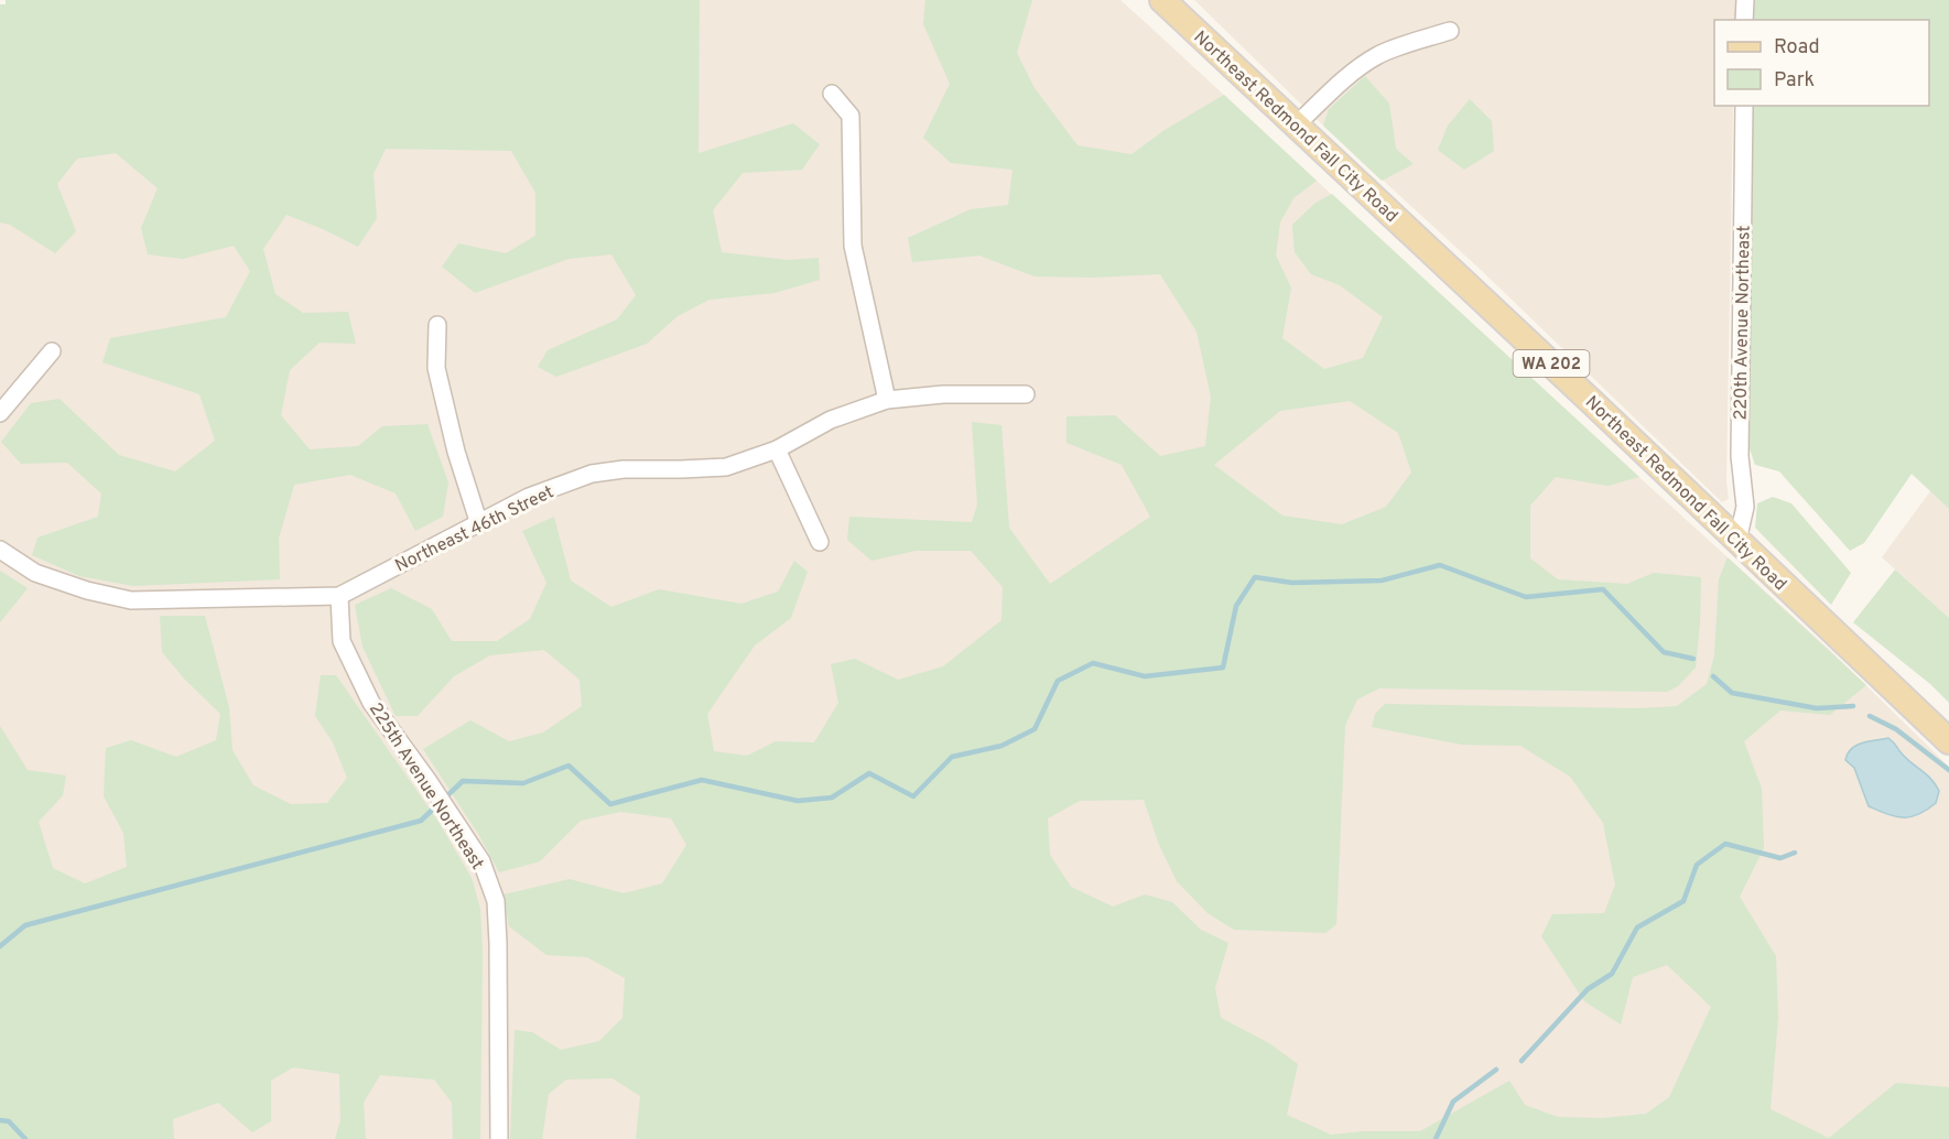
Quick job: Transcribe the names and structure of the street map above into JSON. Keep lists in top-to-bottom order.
{
  "streets": {
    "main road": ["Northeast Redmond Fall City Road", "WA 202"],
    "street": ["220th Avenue Northeast", "Northeast 46th Street", "225th Avenue Northeast"]
  },
  "crossings": [
    ["Northeast Redmond Fall City Road", "220th Avenue Northeast"],
    ["Northeast 46th Street", "225th Avenue Northeast"]
  ],
  "legend": ["Road", "Park"]
}
